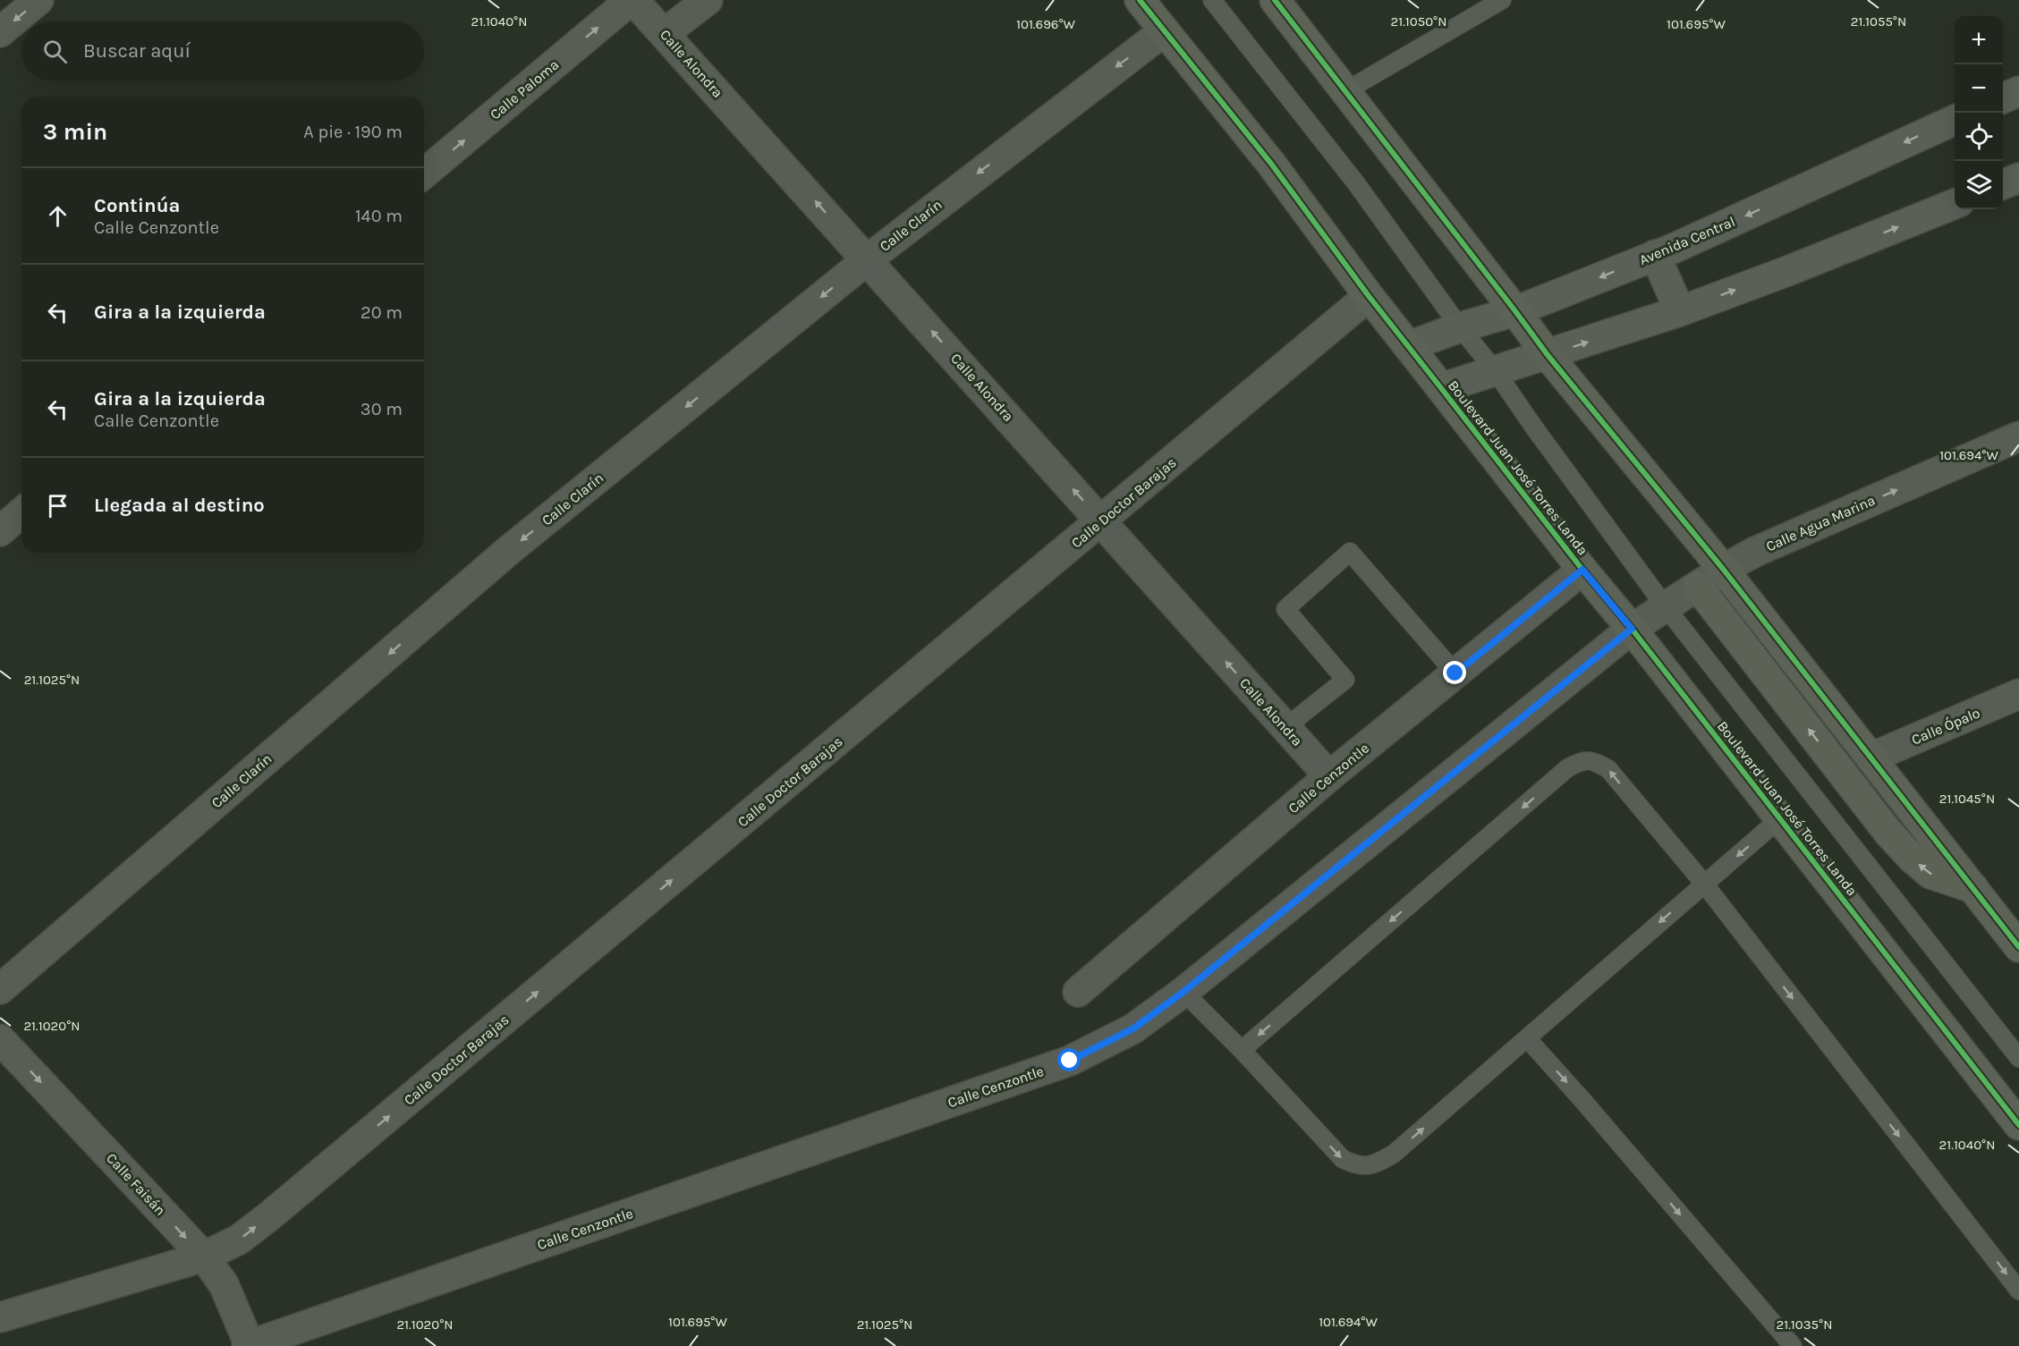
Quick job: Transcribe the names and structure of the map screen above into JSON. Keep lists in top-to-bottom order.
{
  "streets": {
    "main road": ["Boulevard Juan José Torres Landa"],
    "street": [
      "Calle Alondra",
      "Calle Paloma",
      "Calle Clarín",
      "Avenida Central",
      "Calle Doctor Barajas",
      "Calle Agua Marina",
      "Calle Ópalo",
      "Calle Cenzontle",
      "Calle Faisán"
    ]
  },
  "crossings": [
    ["Calle Alondra", "Calle Paloma"],
    ["Calle Alondra", "Calle Clarín"],
    ["Calle Alondra", "Calle Doctor Barajas"],
    ["Calle Alondra", "Calle Cenzontle"],
    ["Calle Clarín", "Boulevard Juan José Torres Landa"],
    ["Avenida Central", "Boulevard Juan José Torres Landa"],
    ["Boulevard Juan José Torres Landa", "Calle Doctor Barajas"],
    ["Boulevard Juan José Torres Landa", "Calle Agua Marina"],
    ["Boulevard Juan José Torres Landa", "Calle Cenzontle"],
    ["Calle Doctor Barajas", "Calle Faisán"],
    ["Calle Agua Marina", "Calle Cenzontle"],
    ["Calle Cenzontle", "Calle Faisán"]
  ],
  "one_way": [
    "Calle Alondra",
    "Calle Paloma",
    "Calle Clarín",
    "Calle Doctor Barajas",
    "Calle Faisán"
  ],
  "page": {
    "map_buttons": ["+", "−"],
    "search": "Buscar aquí",
    "heading": ["3 min", "A pie · 190 m"],
    "list": [
      ["Continúa", "Calle Cenzontle", "140 m"],
      ["Gira a la izquierda", "20 m"],
      ["Gira a la izquierda", "Calle Cenzontle", "30 m"],
      "Llegada al destino"
    ]
  },
  "coordinates": [
    "21.1050°N",
    "21.1055°N",
    "21.1040°N",
    "101.696°W",
    "101.695°W",
    "101.694°W",
    "21.1025°N",
    "21.1045°N",
    "21.1020°N",
    "21.1035°N"
  ]
}
